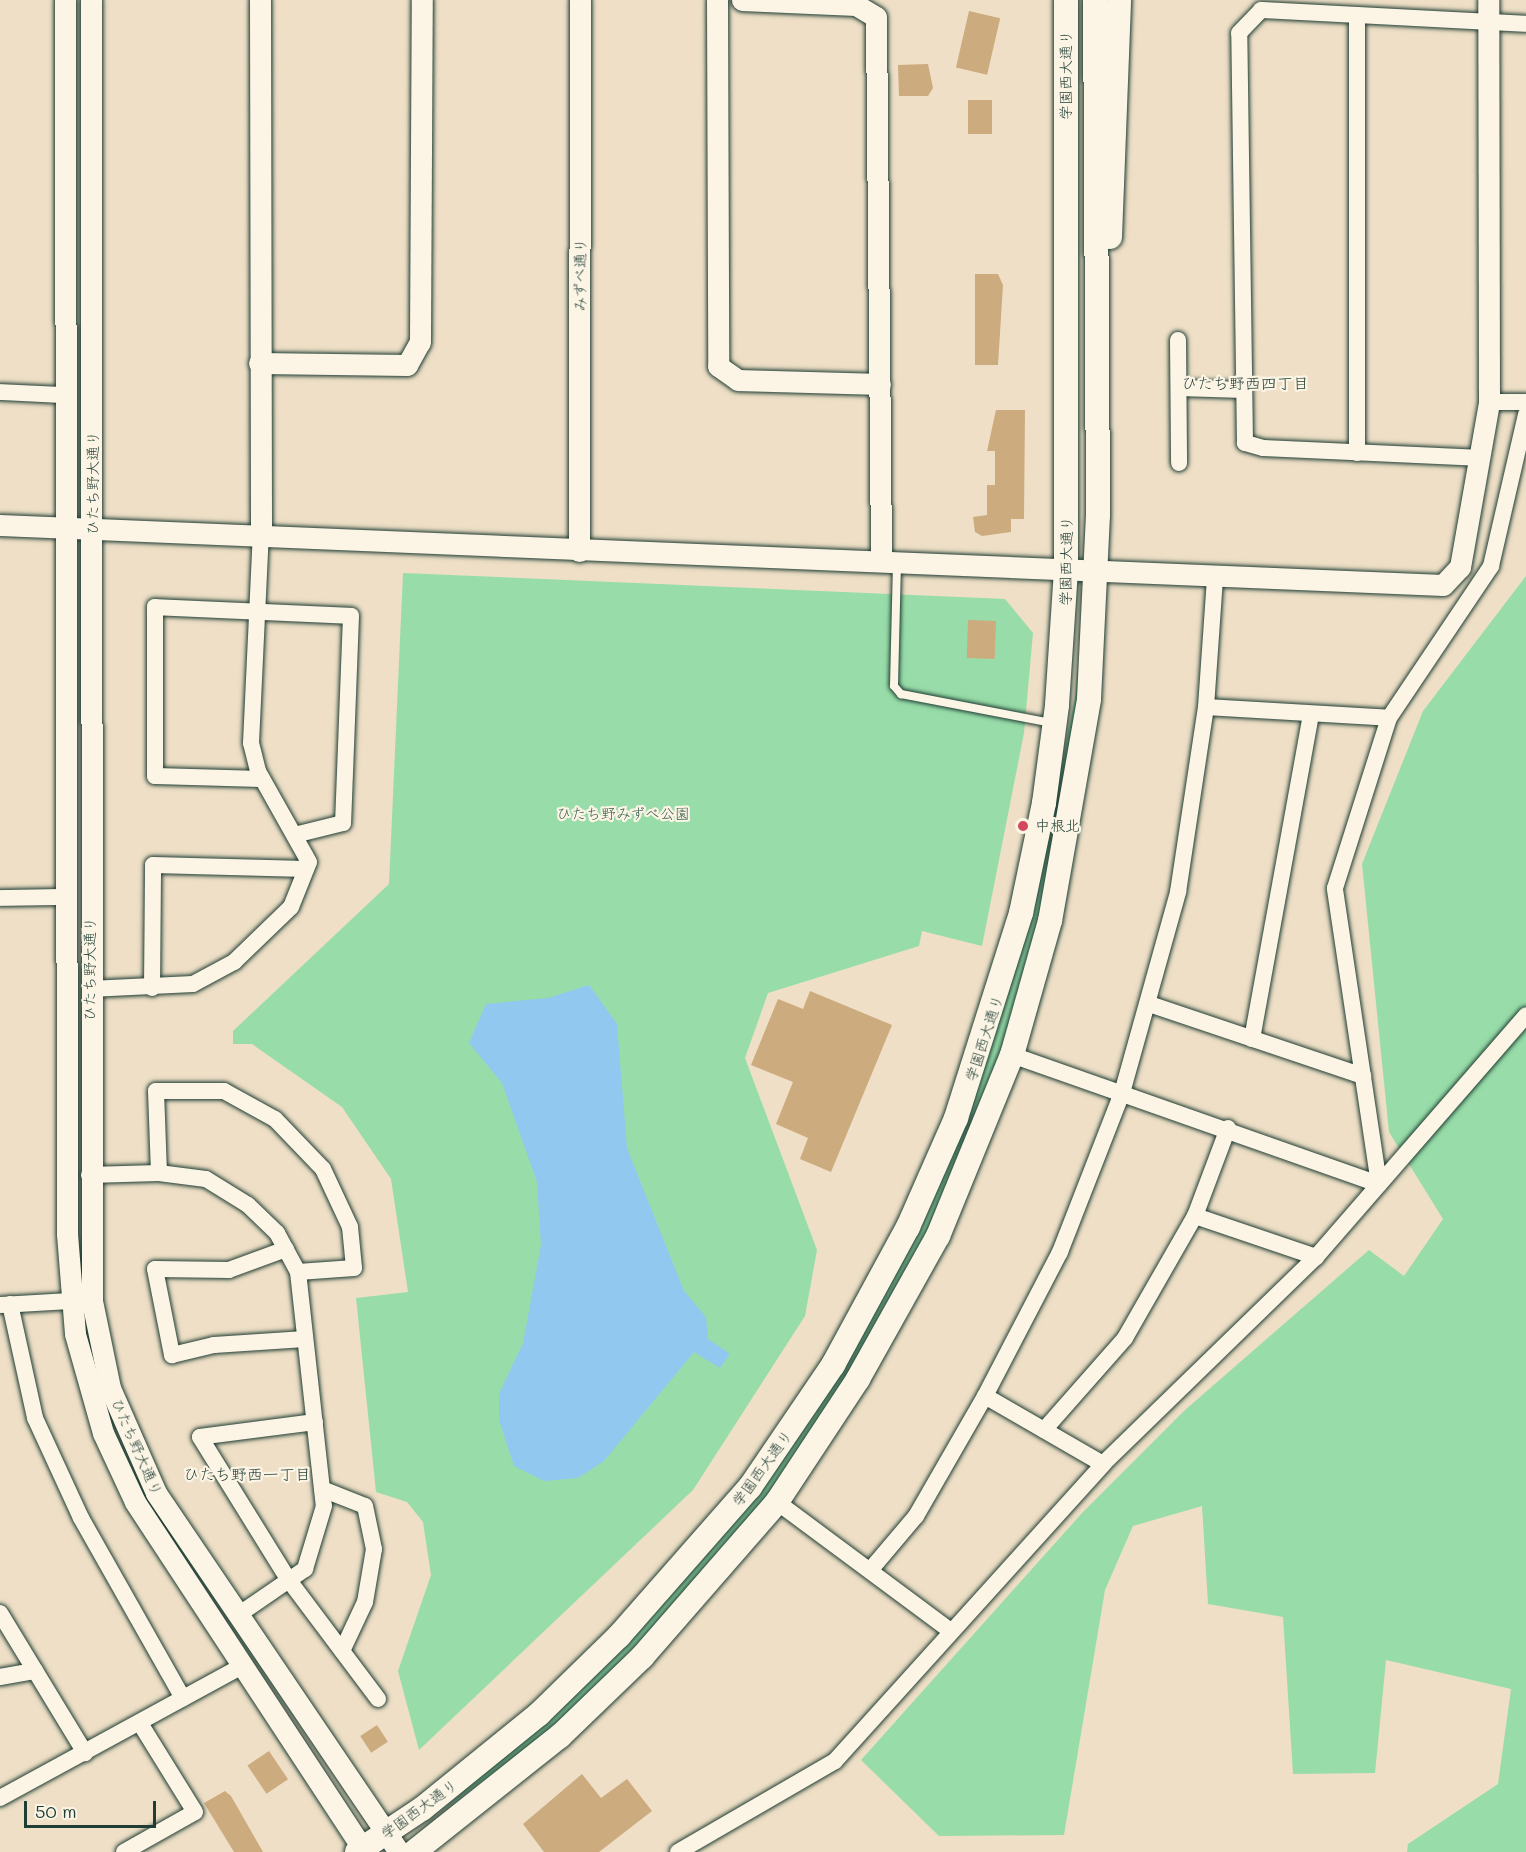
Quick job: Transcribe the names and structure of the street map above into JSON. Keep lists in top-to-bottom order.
{
  "streets": {
    "main road": ["学園西大通り"],
    "street": ["みずべ通り", "ひたち野大通り"]
  },
  "crossings": [
    ["学園西大通り", "ひたち野大通り"]
  ],
  "districts": ["ひたち野西四丁目", "ひたち野西一丁目"],
  "parks": ["ひたち野みずべ公園"],
  "places": ["中根北"],
  "scale_bar": "50 m"
}
